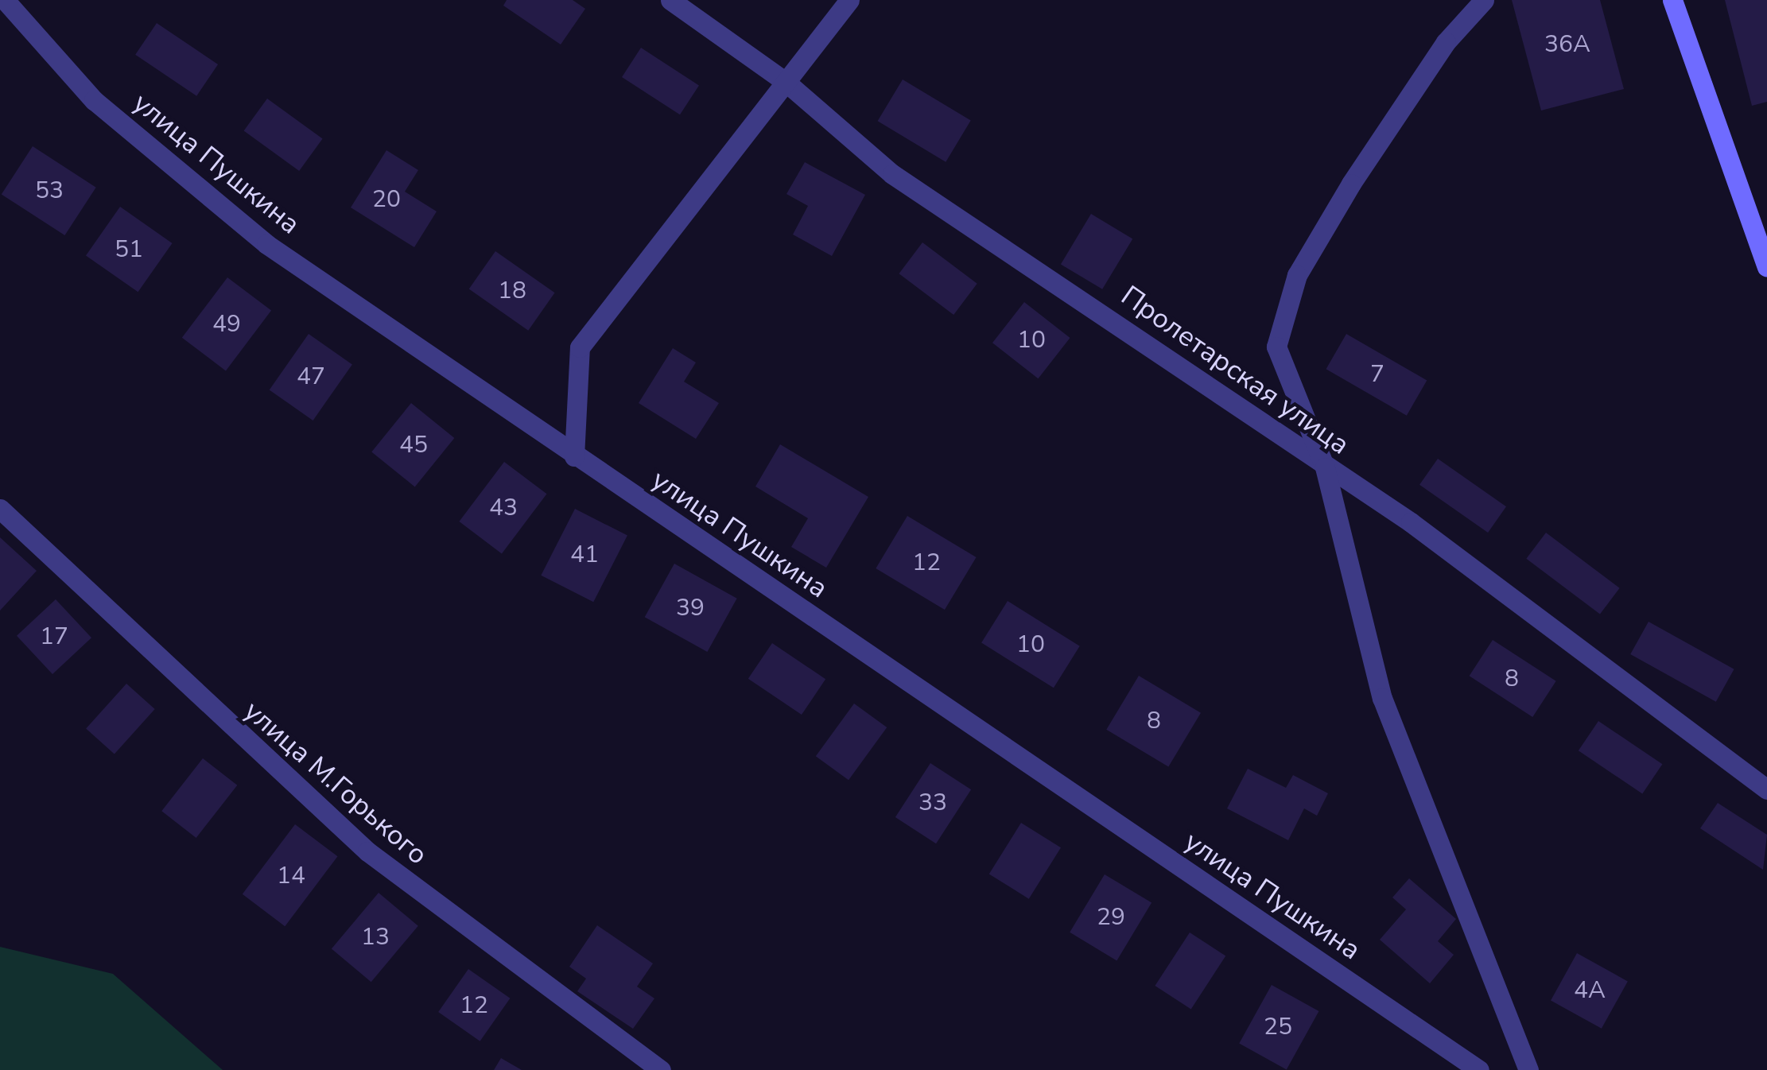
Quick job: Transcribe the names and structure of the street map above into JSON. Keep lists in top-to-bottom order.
{
  "streets": {
    "street": ["улица Пушкина", "Пролетарская улица", "улица М.Горького"]
  },
  "house_numbers": [
    "36А",
    "53",
    "20",
    "51",
    "18",
    "49",
    "10",
    "7",
    "47",
    "45",
    "43",
    "41",
    "12",
    "39",
    "17",
    "10",
    "8",
    "8",
    "33",
    "14",
    "29",
    "13",
    "4А",
    "12",
    "25"
  ]
}
